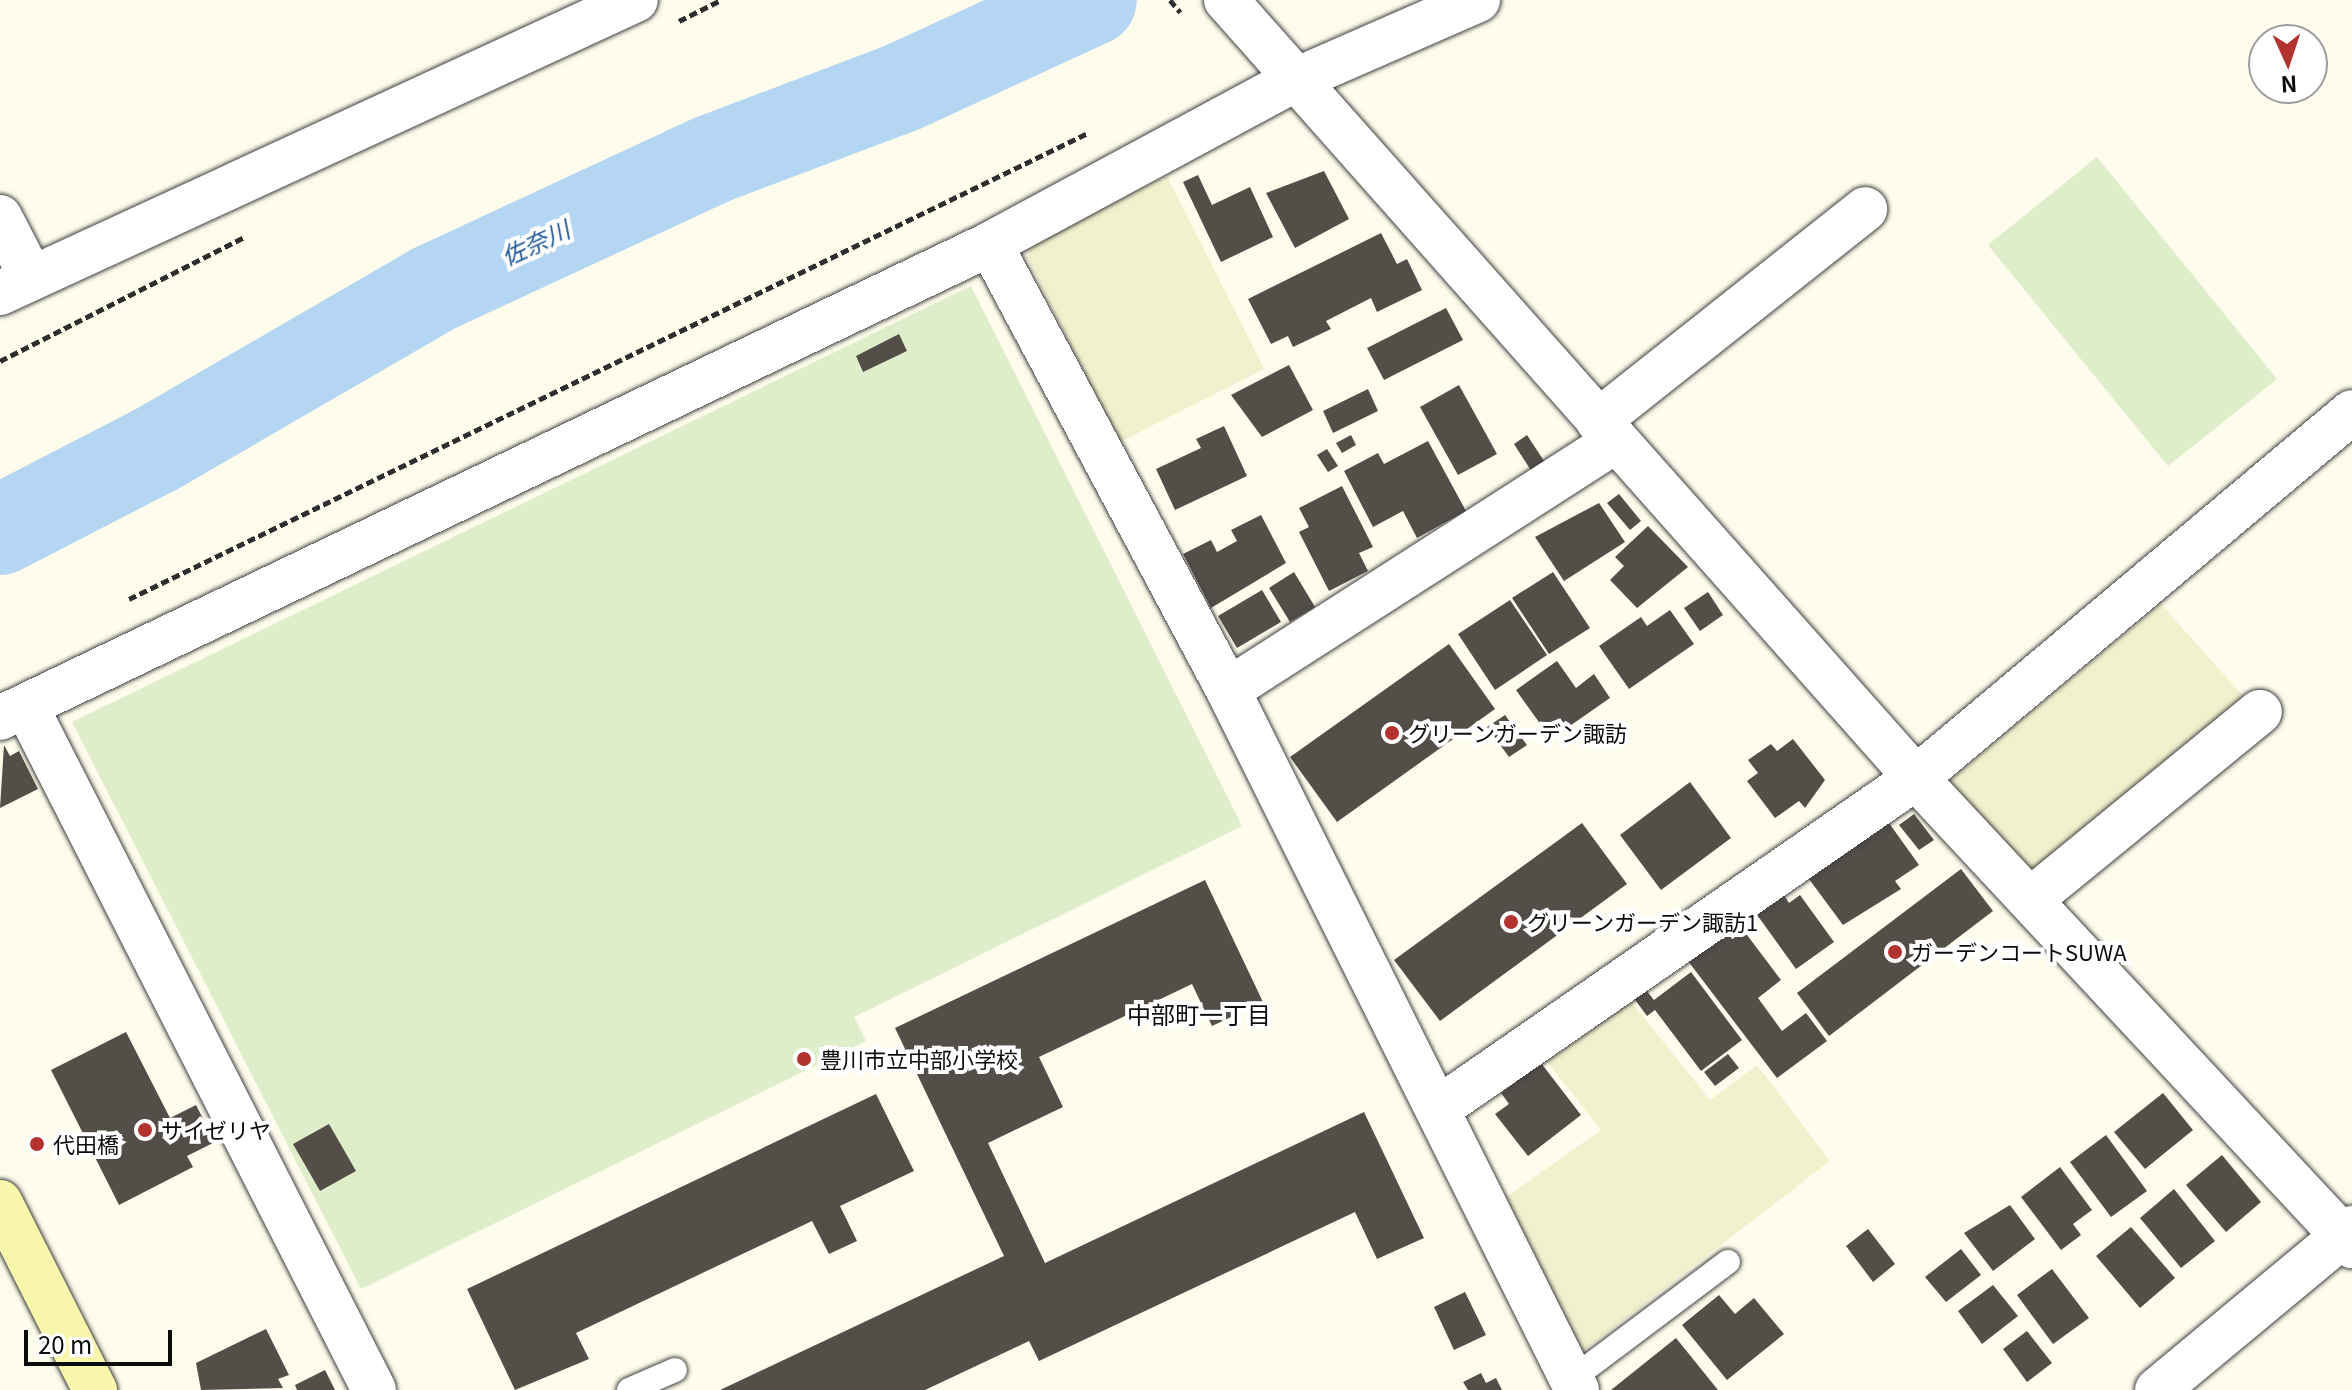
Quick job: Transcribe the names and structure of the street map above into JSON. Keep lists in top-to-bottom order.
{
  "districts": ["中部町一丁目"],
  "water": ["佐奈川"],
  "places": [
    "グリーンガーデン諏訪",
    "グリーンガーデン諏訪1",
    "ガーデンコートSUWA",
    "豊川市立中部小学校",
    "サイゼリヤ",
    "代田橋"
  ],
  "scale_bar": "20 m",
  "north": "bottom"
}
